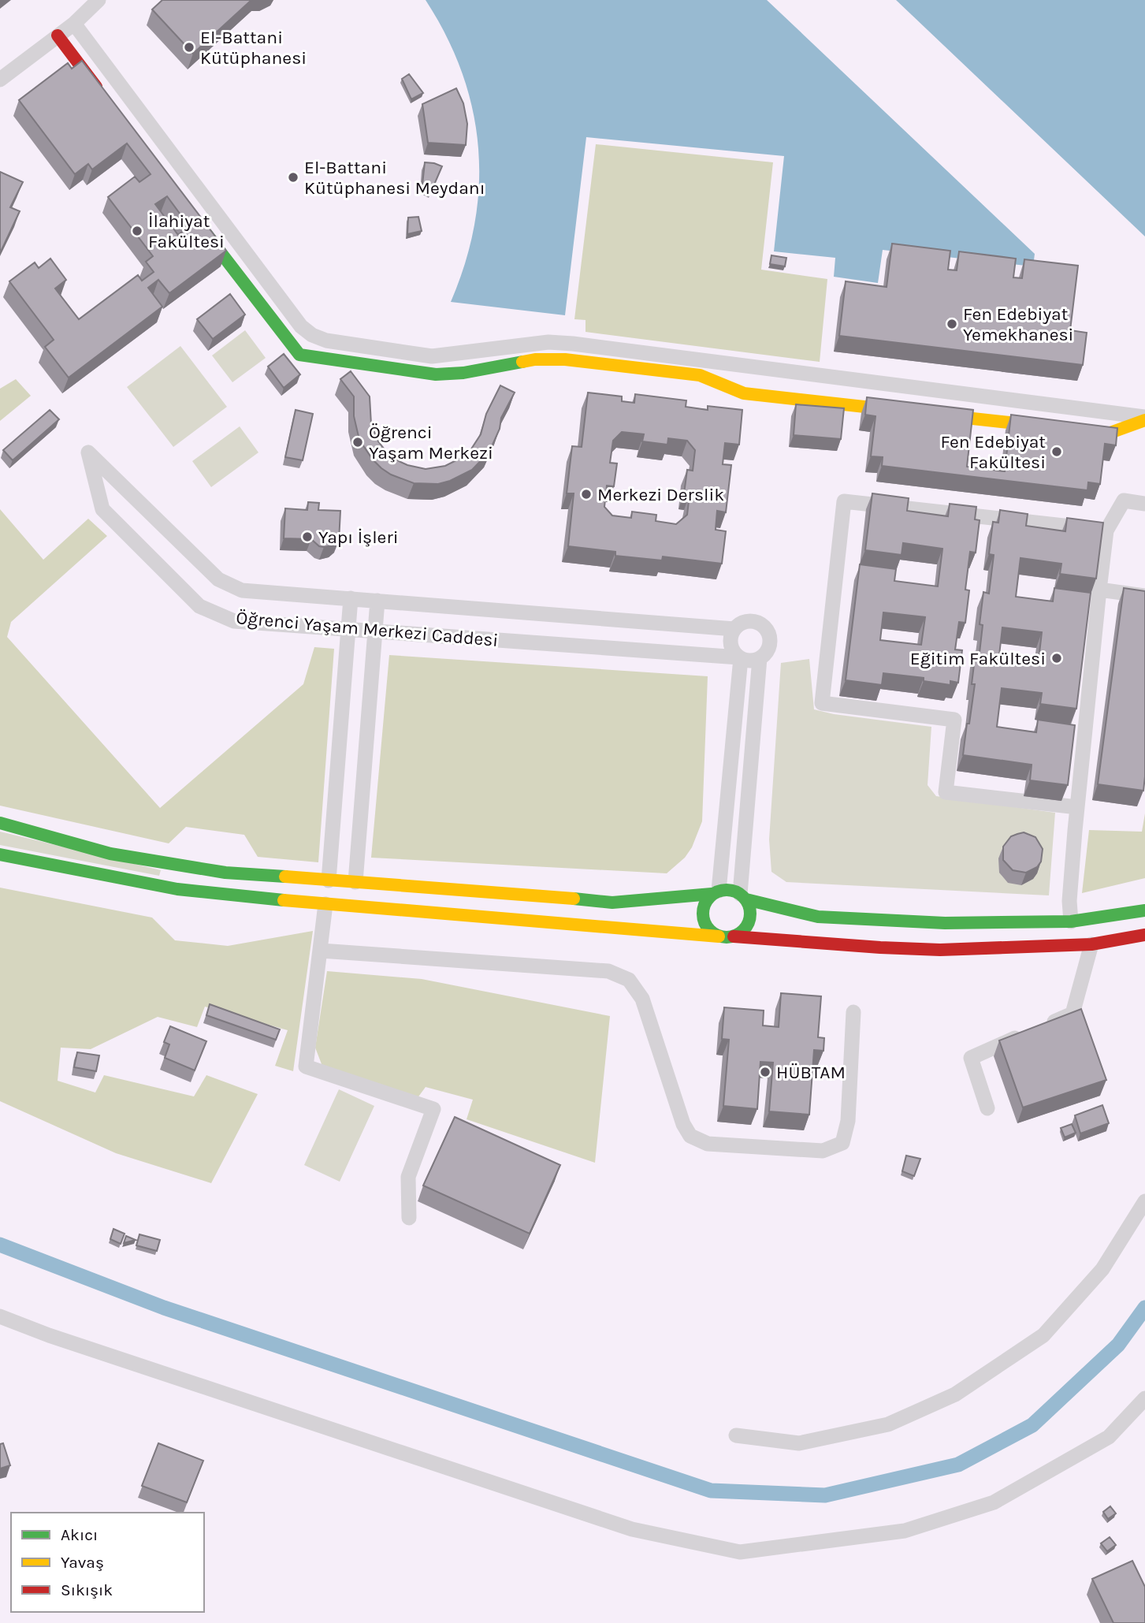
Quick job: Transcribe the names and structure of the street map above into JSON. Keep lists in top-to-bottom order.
{
  "streets": {
    "street": ["Öğrenci Yaşam Merkezi Caddesi"]
  },
  "places": [
    "El-Battani Kütüphanesi",
    "El-Battani Kütüphanesi Meydanı",
    "İlahiyat Fakültesi",
    "Fen Edebiyat Yemekhanesi",
    "Öğrenci Yaşam Merkezi",
    "Fen Edebiyat Fakültesi",
    "Merkezi Derslik",
    "Yapı İşleri",
    "Eğitim Fakültesi",
    "HÜBTAM"
  ],
  "legend": ["Akıcı", "Yavaş", "Sıkışık"]
}
